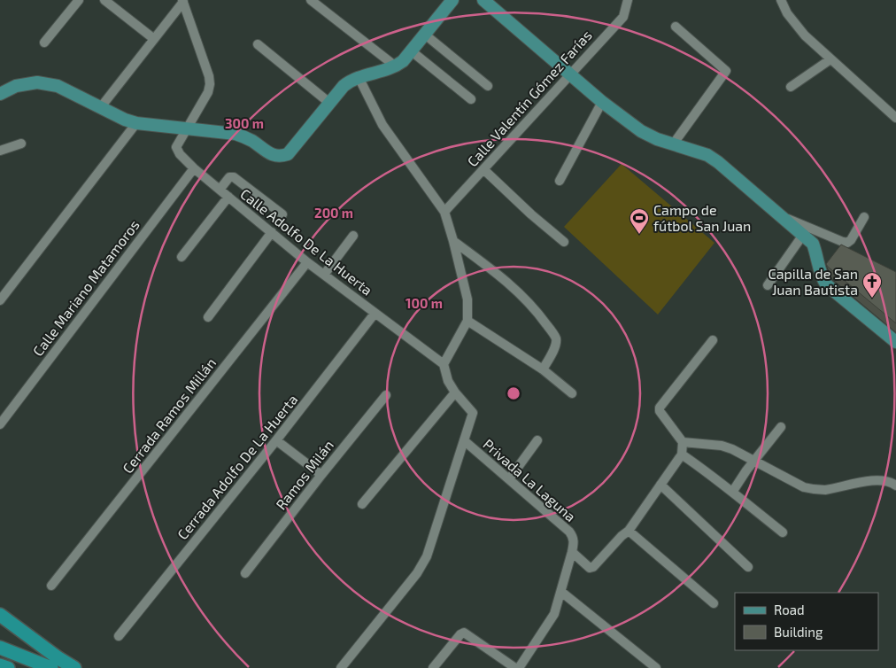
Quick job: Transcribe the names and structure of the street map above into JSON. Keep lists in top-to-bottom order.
{
  "streets": {
    "street": [
      "Calle Valentín Gómez Farías",
      "Calle Adolfo De La Huerta",
      "Calle Mariano Matamoros",
      "Cerrada Ramos Millán",
      "Cerrada Adolfo De La Huerta",
      "Ramos Milán",
      "Privada La Laguna"
    ]
  },
  "crossings": [
    ["Calle Adolfo De La Huerta", "Calle Mariano Matamoros"],
    ["Calle Adolfo De La Huerta", "Cerrada Ramos Millán"],
    ["Calle Adolfo De La Huerta", "Cerrada Adolfo De La Huerta"]
  ],
  "places": {
    "sports": ["Campo de fútbol San Juan"],
    "church": ["Capilla de San Juan Bautista"]
  },
  "legend": ["Road", "Building"],
  "rings": ["300 m", "200 m", "100 m"]
}
